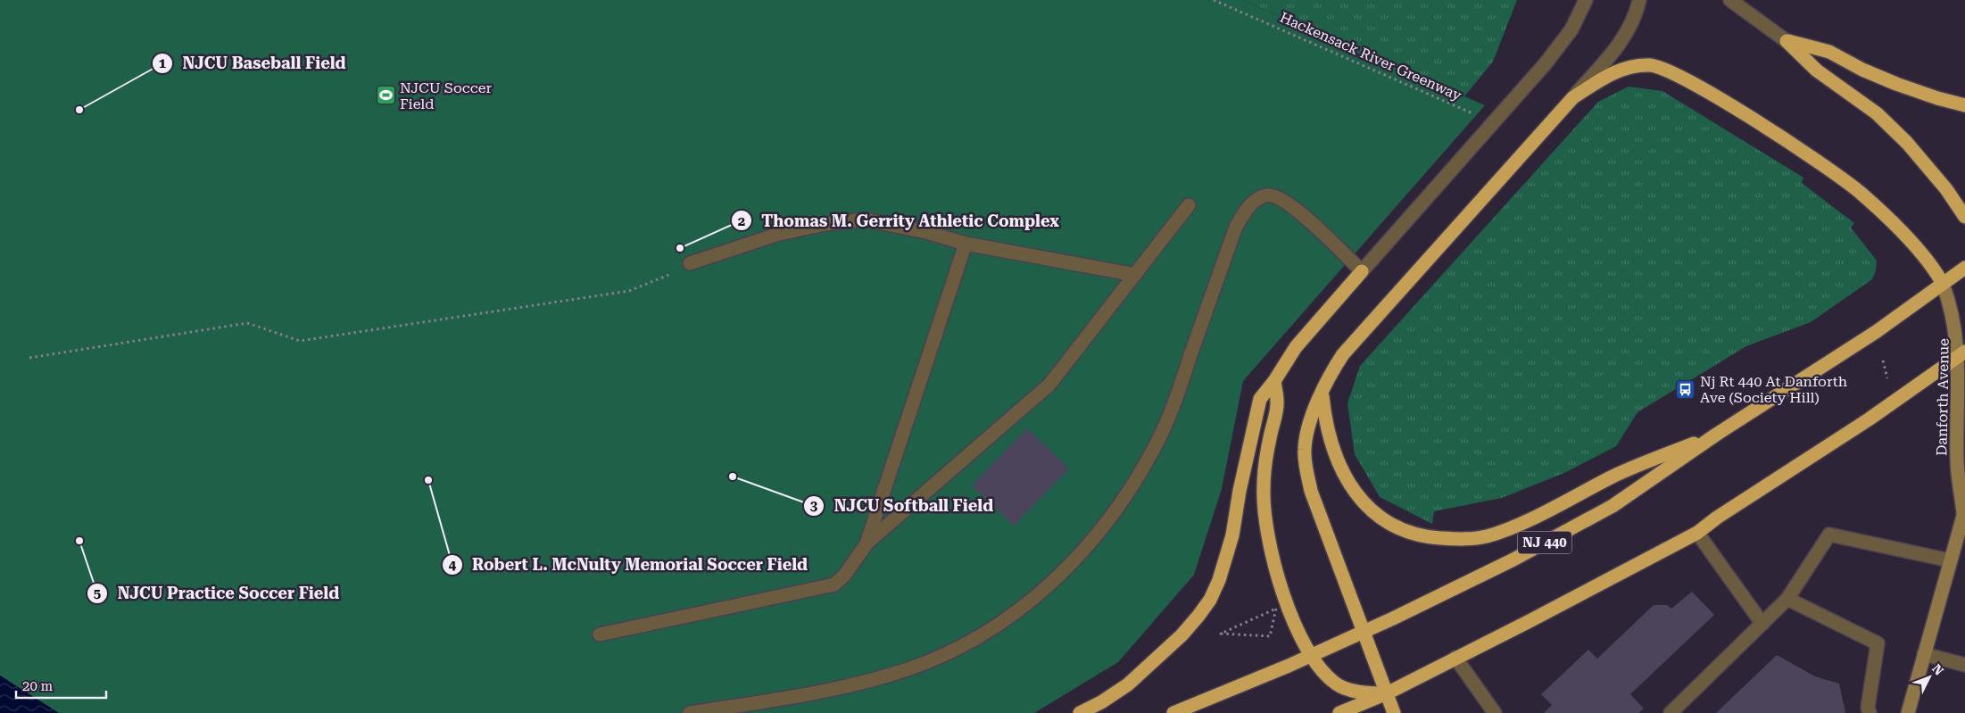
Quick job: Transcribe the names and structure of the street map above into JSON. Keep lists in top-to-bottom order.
{
  "streets": {
    "highway": ["NJ 440"],
    "main road": ["Danforth Avenue"],
    "path": ["Hackensack River Greenway"]
  },
  "crossings": [
    ["Danforth Avenue", "NJ 440"]
  ],
  "places": {
    "sports": ["NJCU Soccer Field"],
    "other": [
      "NJCU Baseball Field",
      "Thomas M. Gerrity Athletic Complex",
      "NJCU Softball Field",
      "Robert L. McNulty Memorial Soccer Field",
      "NJCU Practice Soccer Field"
    ],
    "bus stop": ["Nj Rt 440 At Danforth Ave (Society Hill)"]
  },
  "scale_bar": "20 m",
  "north": "top right"
}
